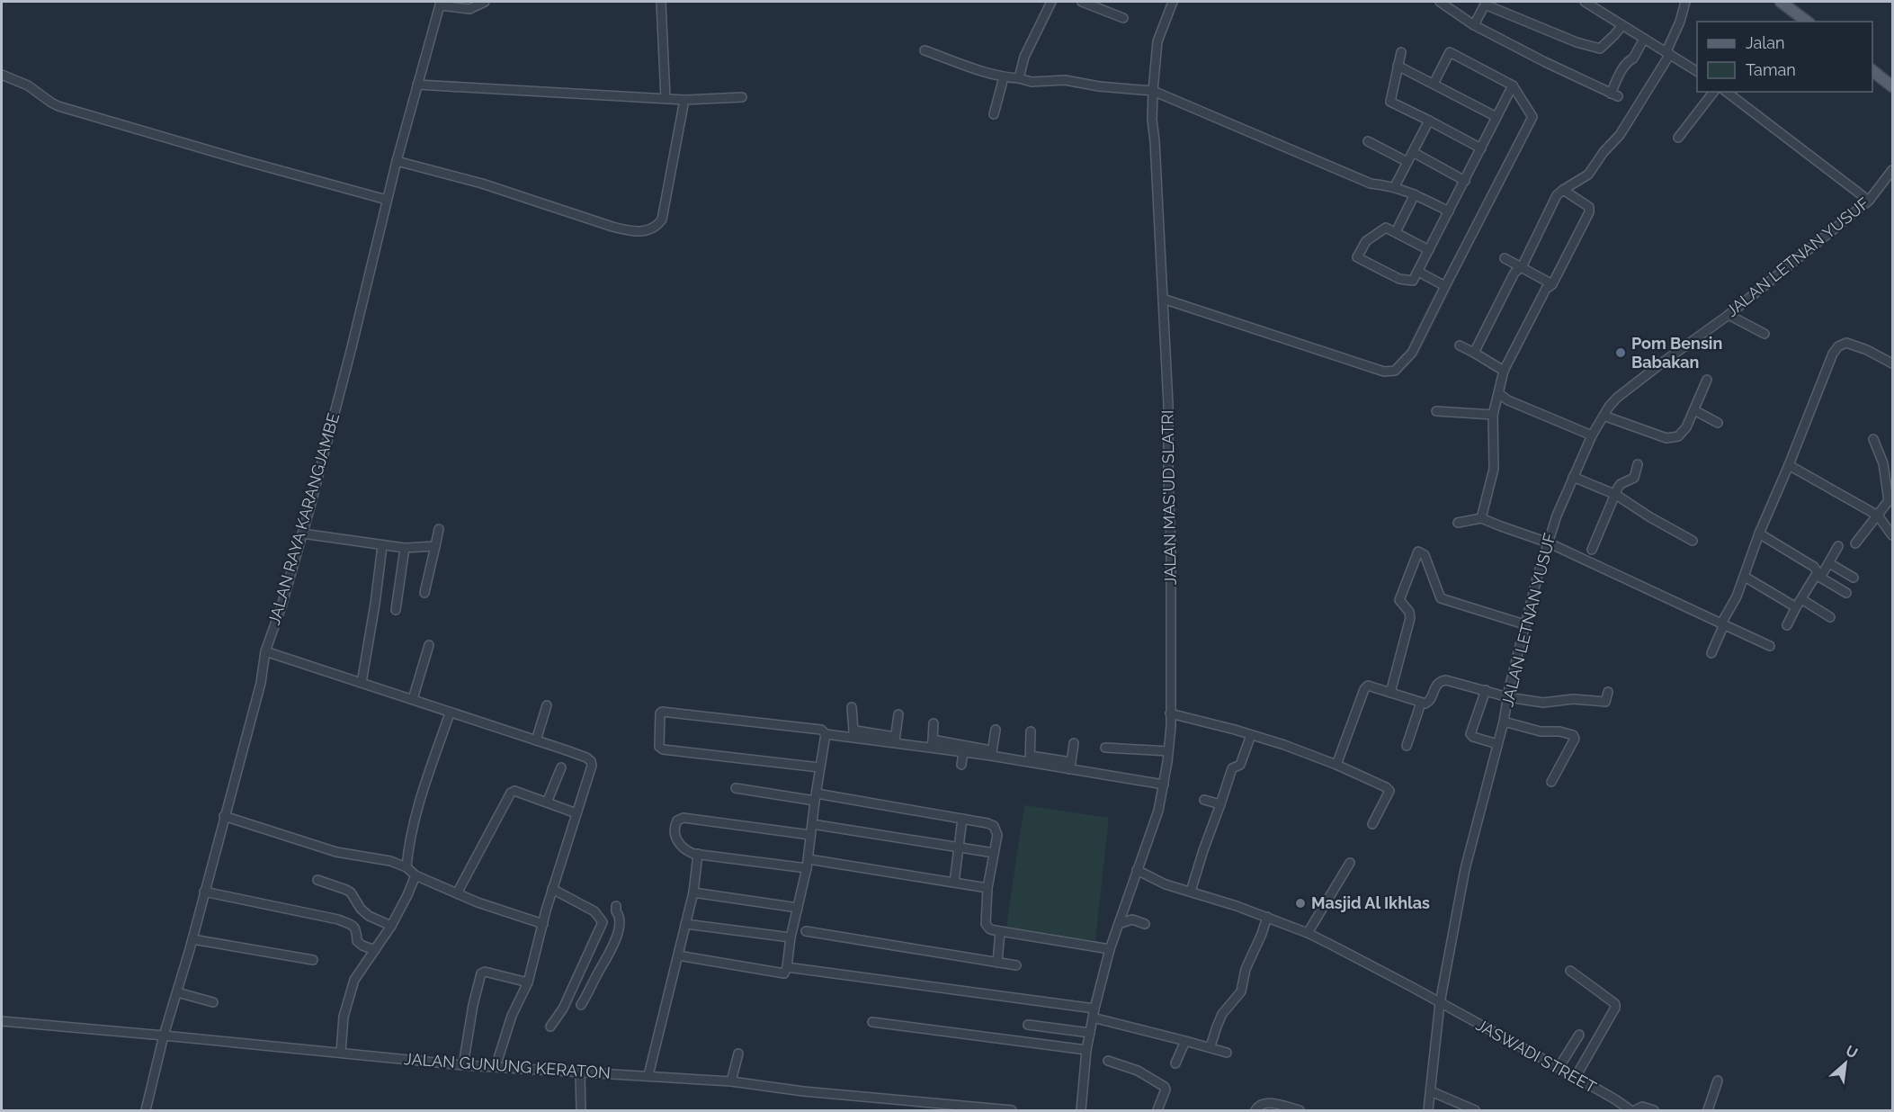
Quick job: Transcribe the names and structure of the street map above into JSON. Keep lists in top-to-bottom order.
{
  "streets": {
    "street": [
      "JALAN LETNAN YUSUF",
      "JALAN MAS'UD SLATRI",
      "JALAN RAYA KARANGJAMBE",
      "JASWADI STREET",
      "JALAN GUNUNG KERATON"
    ]
  },
  "crossings": [
    ["JALAN LETNAN YUSUF", "JASWADI STREET"],
    ["JALAN MAS'UD SLATRI", "JASWADI STREET"],
    ["JALAN RAYA KARANGJAMBE", "JALAN GUNUNG KERATON"]
  ],
  "places": ["Pom Bensin Babakan", "Masjid Al Ikhlas"],
  "legend": ["Jalan", "Taman"],
  "north": "top right"
}
